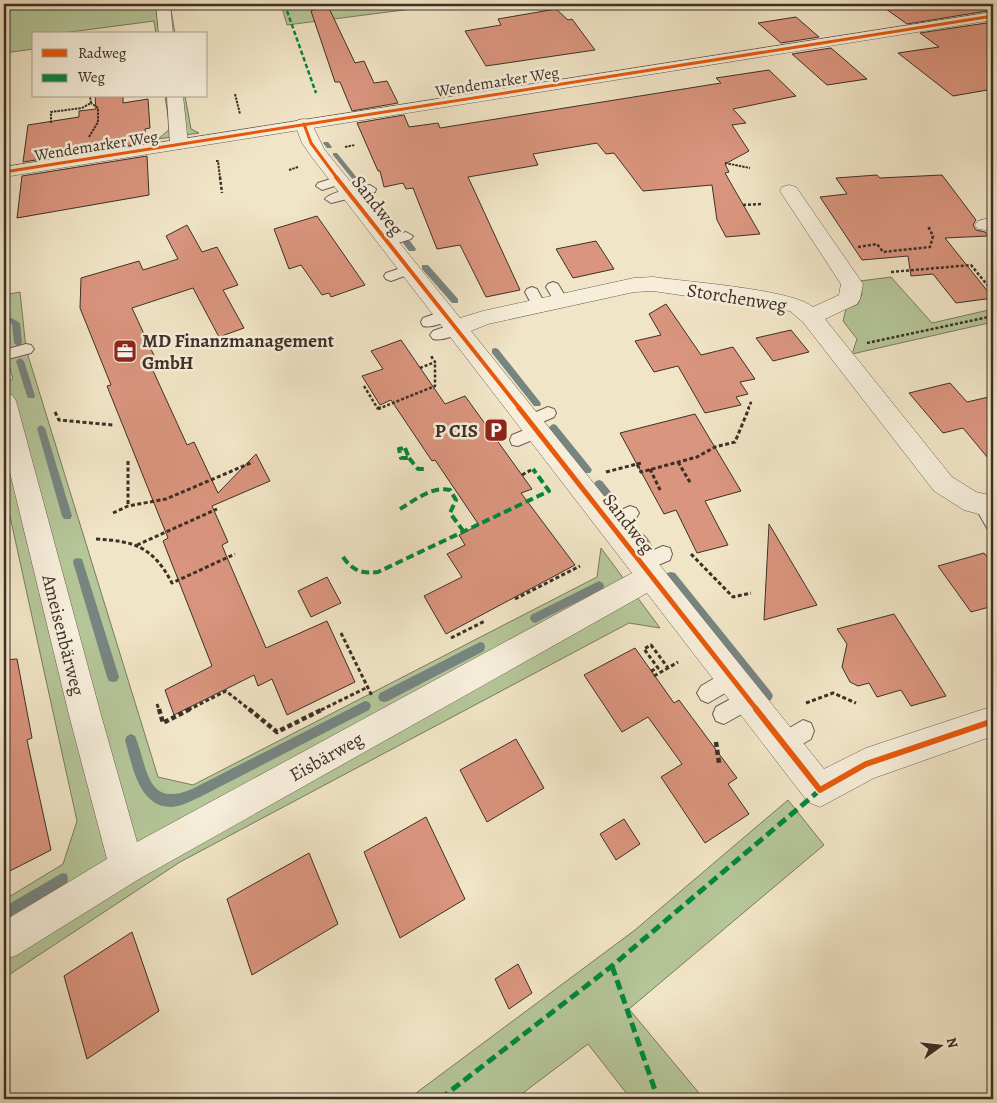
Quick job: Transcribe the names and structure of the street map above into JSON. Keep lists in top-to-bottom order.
{
  "streets": {
    "street": [
      "Wendemarker Weg",
      "Sandweg",
      "Storchenweg",
      "Ameisenbärweg",
      "Eisbärweg"
    ]
  },
  "crossings": [
    ["Wendemarker Weg", "Sandweg"],
    ["Sandweg", "Storchenweg"],
    ["Sandweg", "Eisbärweg"],
    ["Ameisenbärweg", "Eisbärweg"]
  ],
  "places": {
    "office": ["MD Finanzmanagement GmbH"],
    "parking": ["P CIS"]
  },
  "legend": ["Radweg", "Weg"],
  "north": "right"
}
